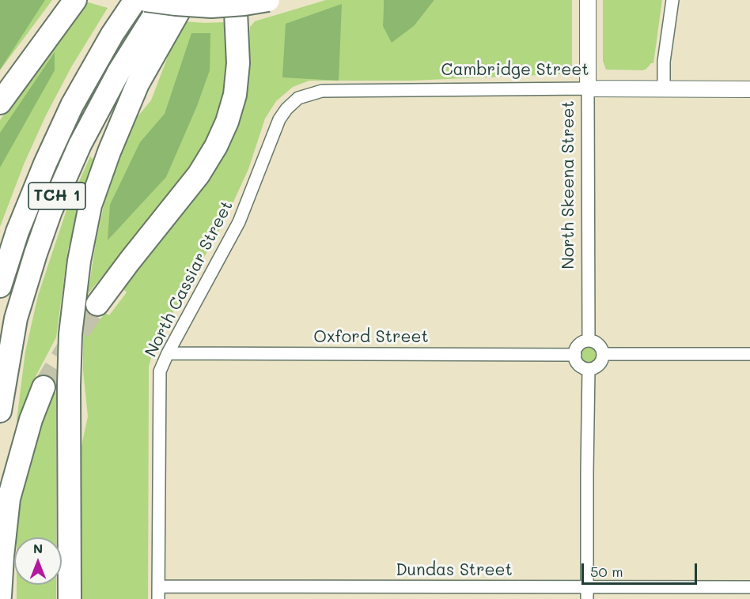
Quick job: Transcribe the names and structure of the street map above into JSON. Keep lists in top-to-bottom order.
{
  "streets": {
    "highway": ["TCH 1"],
    "street": [
      "Cambridge Street",
      "North Skeena Street",
      "North Cassiar Street",
      "Oxford Street",
      "Dundas Street"
    ]
  },
  "crossings": [
    ["Cambridge Street", "North Skeena Street"],
    ["Cambridge Street", "North Cassiar Street"],
    ["North Skeena Street", "Oxford Street"],
    ["North Cassiar Street", "Oxford Street"],
    ["North Cassiar Street", "Dundas Street"]
  ],
  "scale_bar": "50 m",
  "north": "top"
}
